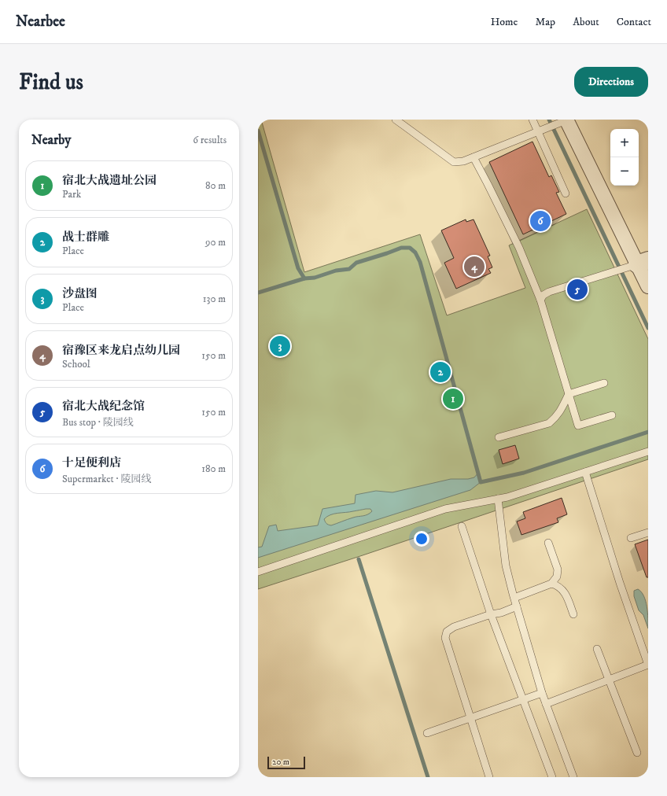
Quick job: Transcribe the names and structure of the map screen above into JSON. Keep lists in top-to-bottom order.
{
  "scale_bar": "20 m",
  "page": {
    "header": "Nearbee",
    "nav": [
      "Home",
      "Map",
      "About",
      "Contact"
    ],
    "buttons": "Directions",
    "title": "Find us",
    "heading": ["Nearby", "6 results"],
    "map_buttons": ["+", "−"],
    "list": [
      {
        "mark": "1",
        "name": "宿北大战遗址公园",
        "note": "Park",
        "value": "80 m"
      },
      {
        "mark": "2",
        "name": "战士群雕",
        "note": "Place",
        "value": "90 m"
      },
      {
        "mark": "3",
        "name": "沙盘图",
        "note": "Place",
        "value": "130 m"
      },
      {
        "mark": "4",
        "name": "宿豫区来龙启点幼儿园",
        "note": "School",
        "value": "150 m"
      },
      {
        "mark": "5",
        "name": "宿北大战纪念馆",
        "note": "Bus stop · 陵园线",
        "value": "150 m"
      },
      {
        "mark": "6",
        "name": "十足便利店",
        "note": "Supermarket · 陵园线",
        "value": "180 m"
      }
    ],
    "pins": [
      "6",
      "4",
      "5",
      "3",
      "2",
      "1"
    ],
    "scale": "20 m"
  }
}
